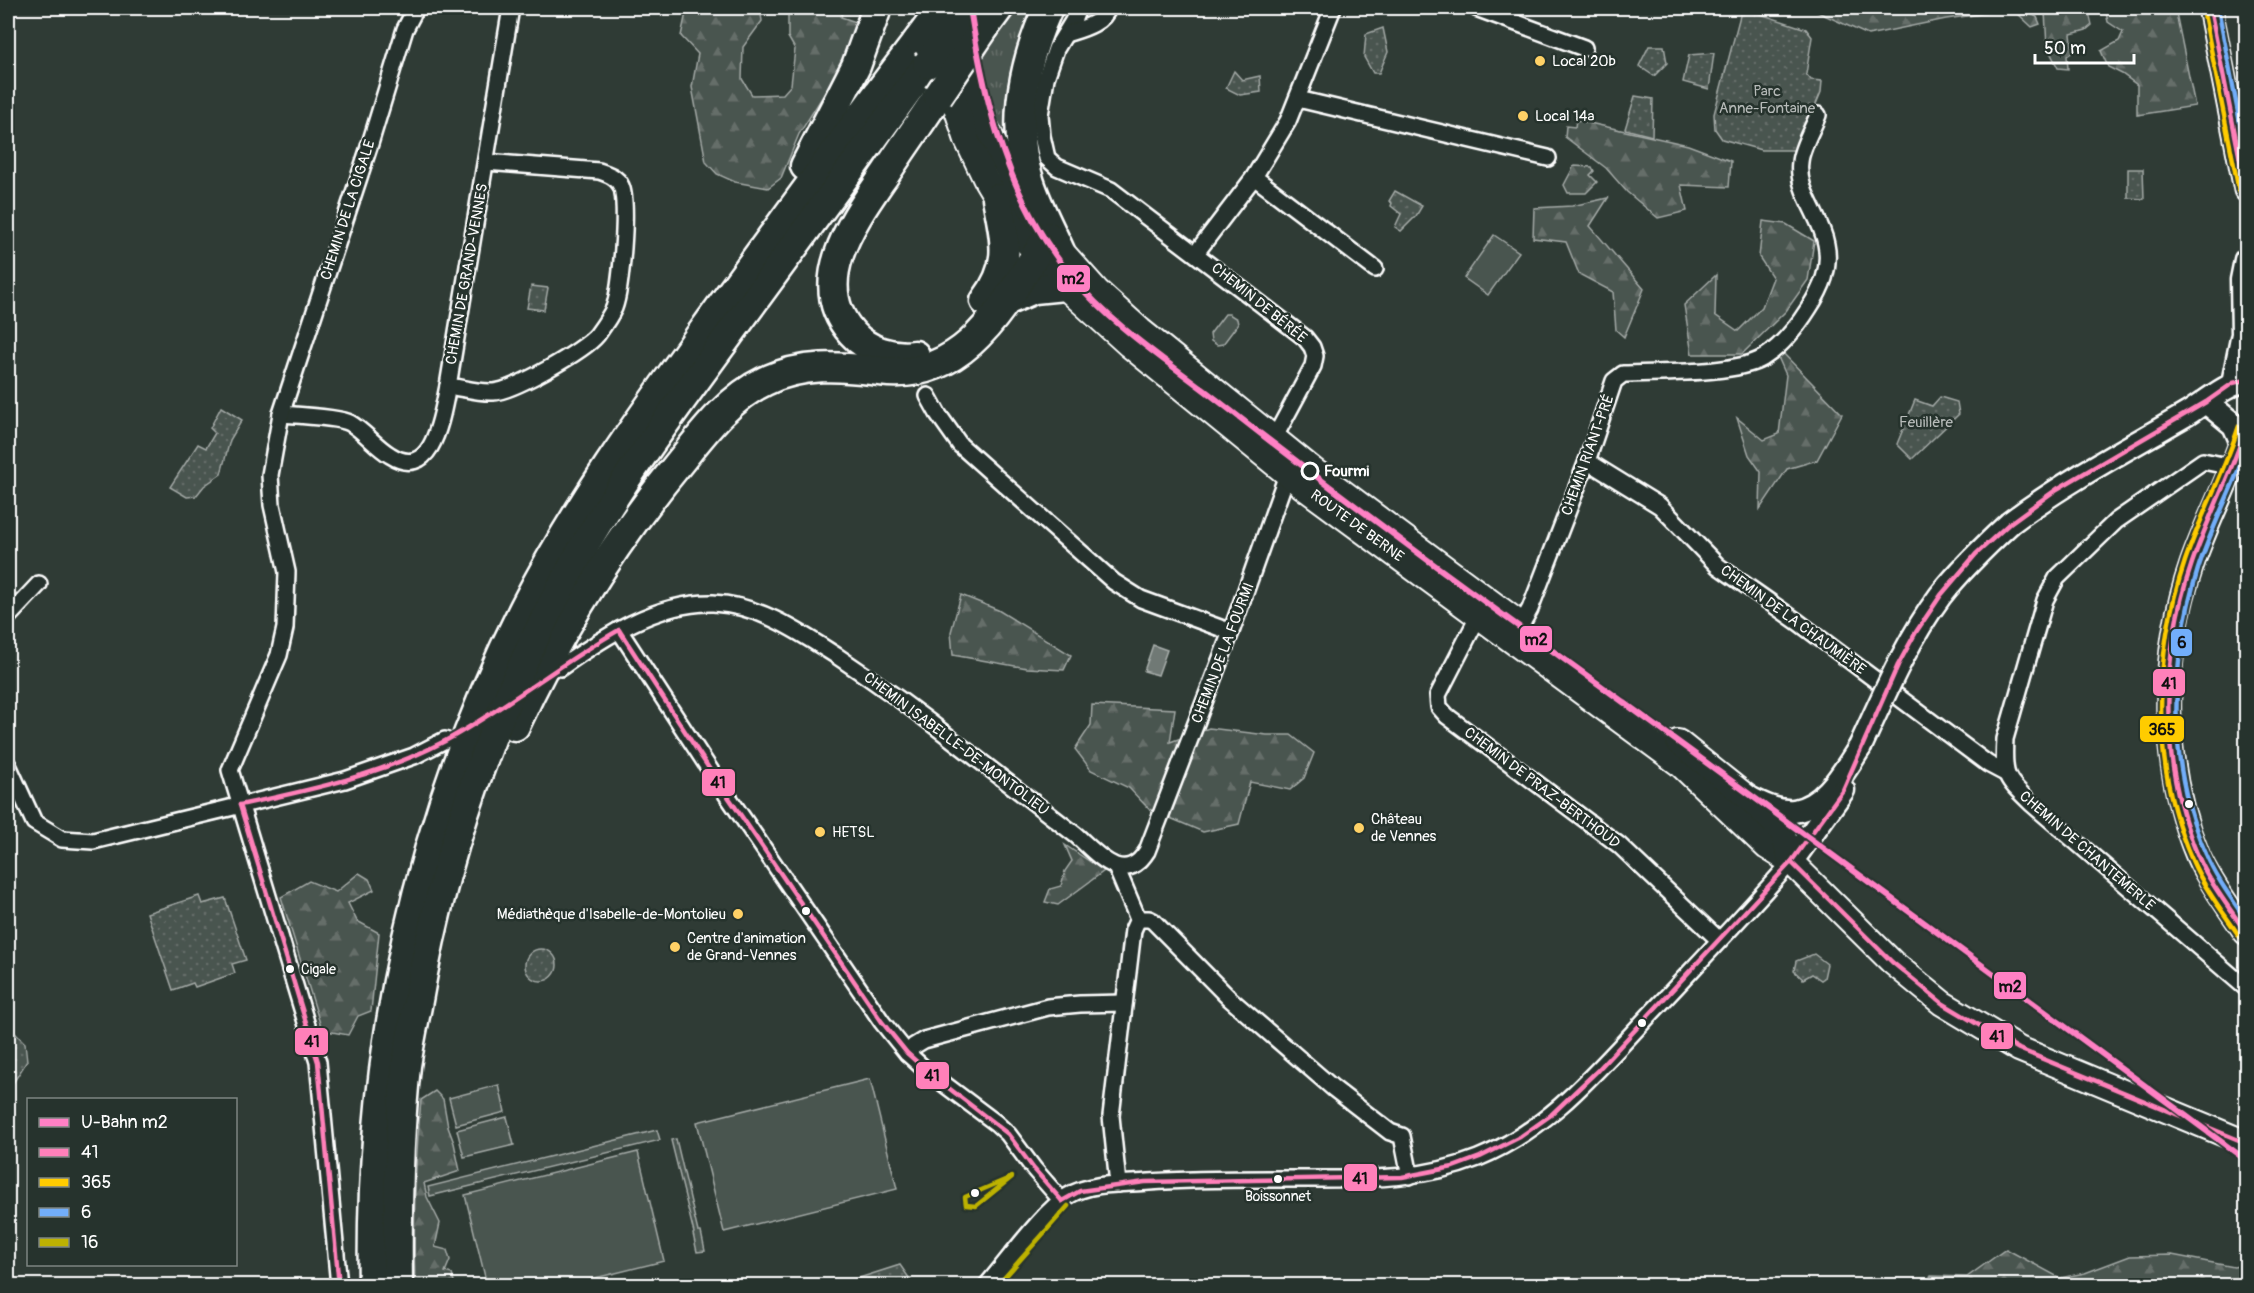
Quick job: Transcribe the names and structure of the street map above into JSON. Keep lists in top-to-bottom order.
{
  "streets": {
    "main road": ["ROUTE DE BERNE"],
    "street": [
      "CHEMIN DE LA CIGALE",
      "CHEMIN DE GRAND-VENNES",
      "CHEMIN DE BÉRÉE",
      "CHEMIN RIANT-PRÉ",
      "CHEMIN DE LA CHAUMIÈRE",
      "CHEMIN DE LA FOURMI",
      "CHEMIN ISABELLE-DE-MONTOLIEU",
      "CHEMIN DE PRAZ-BERTHOUD",
      "CHEMIN DE CHANTEMERLE"
    ]
  },
  "crossings": [
    ["CHEMIN DE LA CIGALE", "CHEMIN DE GRAND-VENNES"],
    ["CHEMIN DE BÉRÉE", "ROUTE DE BERNE"],
    ["CHEMIN RIANT-PRÉ", "ROUTE DE BERNE"],
    ["CHEMIN RIANT-PRÉ", "CHEMIN DE LA CHAUMIÈRE"],
    ["ROUTE DE BERNE", "CHEMIN DE LA FOURMI"],
    ["ROUTE DE BERNE", "CHEMIN DE PRAZ-BERTHOUD"],
    ["CHEMIN DE LA CHAUMIÈRE", "CHEMIN DE CHANTEMERLE"],
    ["CHEMIN DE LA FOURMI", "CHEMIN ISABELLE-DE-MONTOLIEU"]
  ],
  "parks": ["Parc Anne-Fontaine", "Feuillère"],
  "places": [
    "Local 20b",
    "Local 14a",
    "Fourmi",
    "Château de Vennes",
    "HETSL",
    "Médiathèque d'Isabelle-de-Montolieu",
    "Centre d'animation de Grand-Vennes",
    "Cigale",
    "Boissonnet"
  ],
  "lines": [
    "metro line m2",
    "transit line 41",
    "transit line 6",
    "transit line 365",
    "transit line 16"
  ],
  "legend": [
    "U-Bahn m2",
    "41",
    "365",
    "6",
    "16"
  ],
  "scale_bar": "50 m"
}
